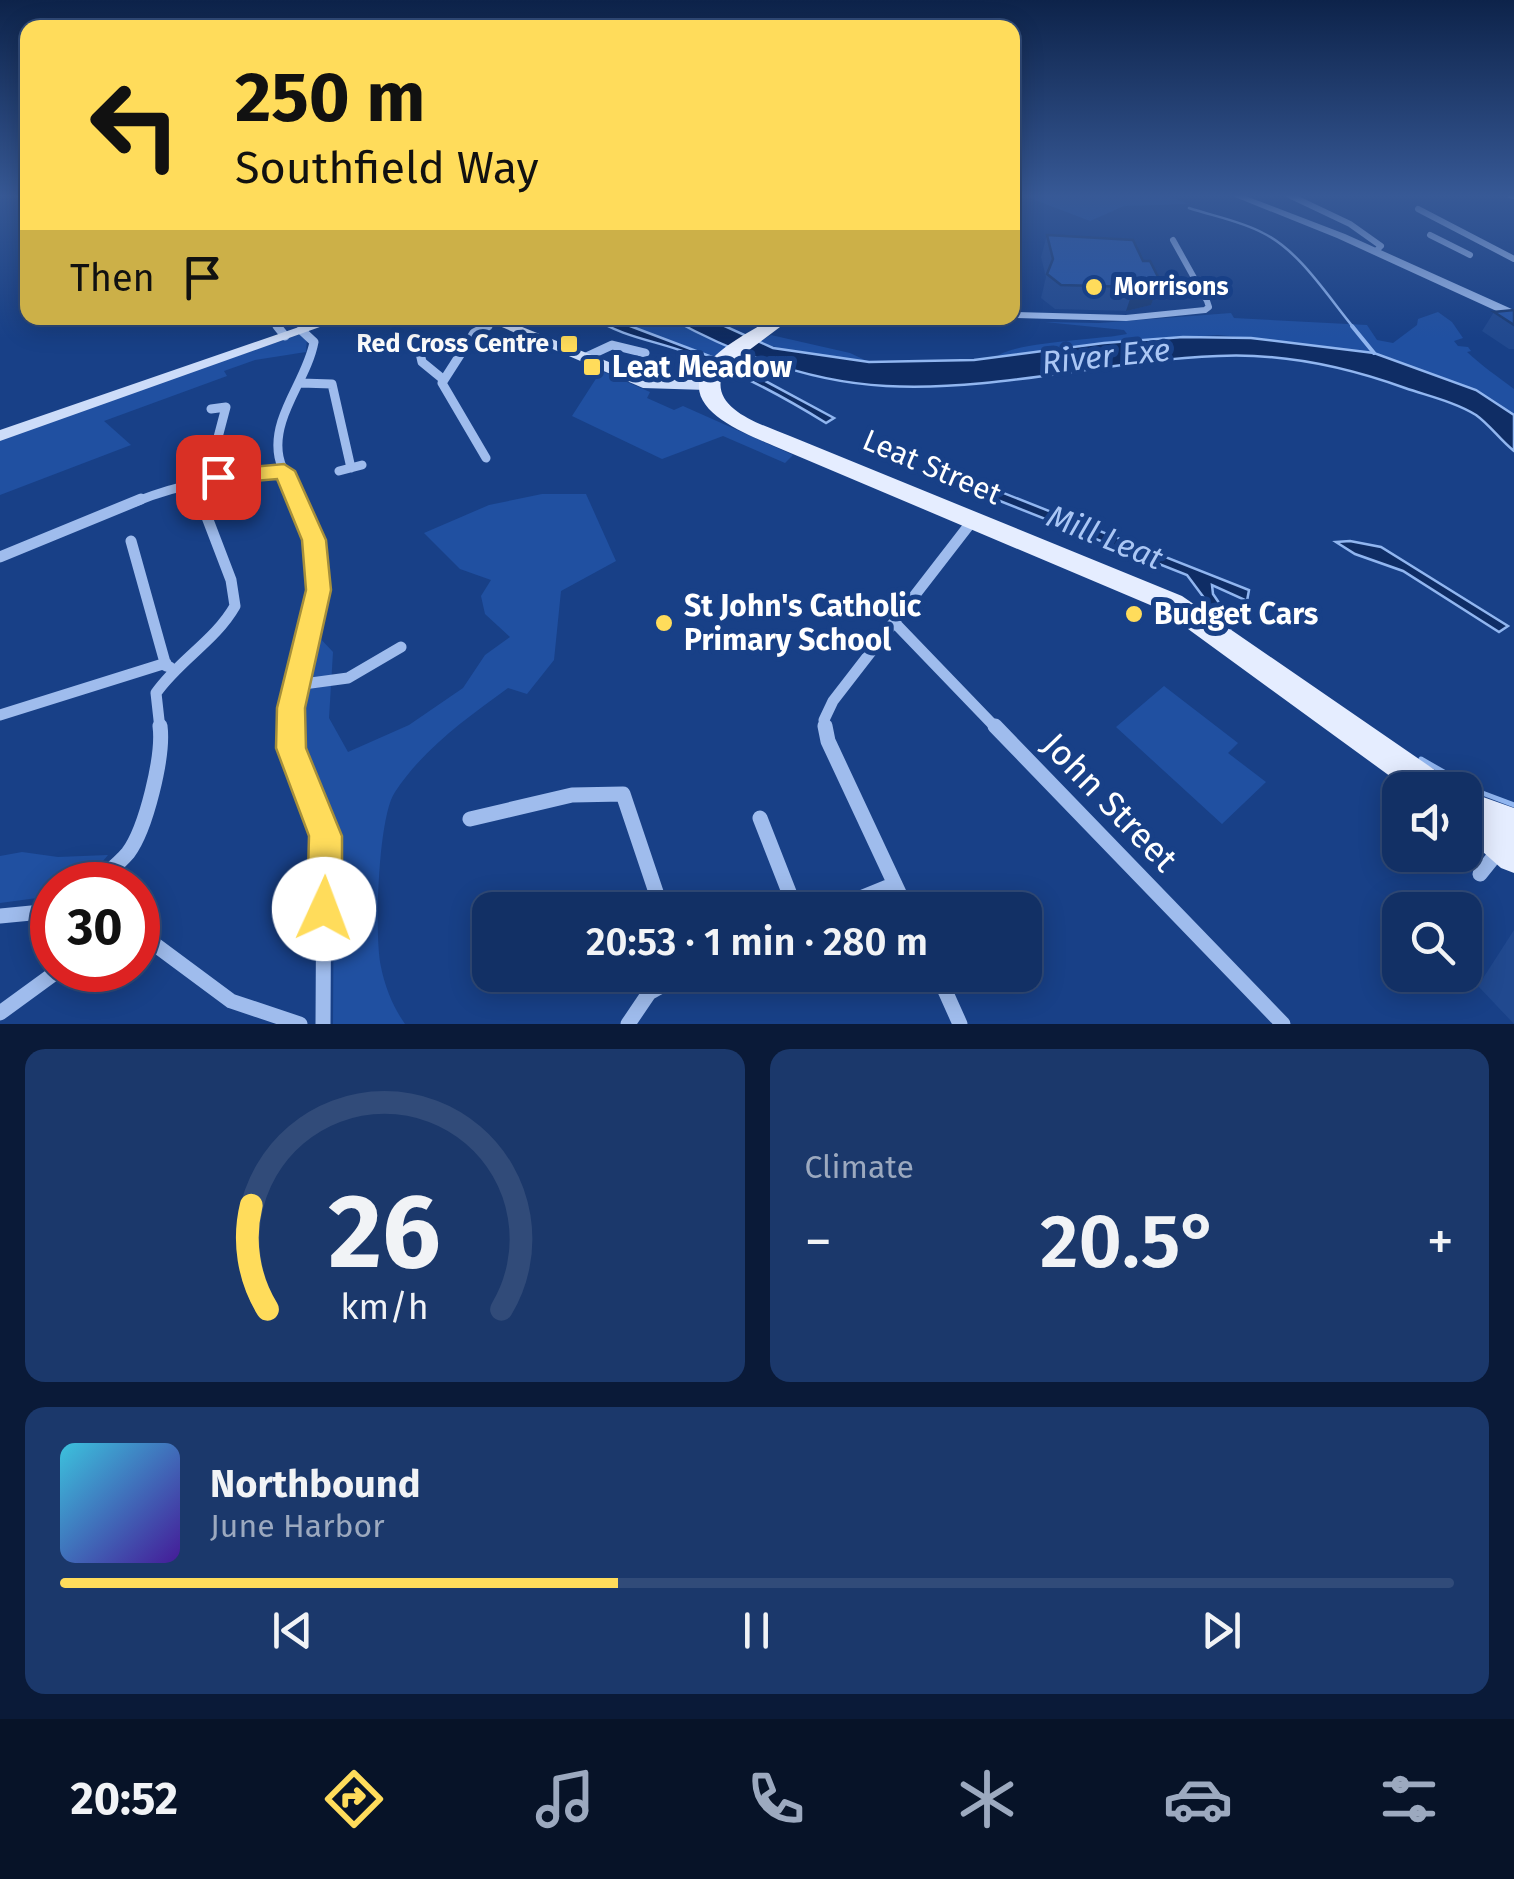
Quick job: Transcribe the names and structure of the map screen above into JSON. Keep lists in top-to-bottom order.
{
  "streets": {
    "main road": ["Leat Street"],
    "street": ["John Street"]
  },
  "water": ["River Exe", "Mill Leat"],
  "places": {
    "other": ["Morrisons", "Budget Cars", "St John's Catholic Primary School"],
    "transit": ["Red Cross Centre", "Leat Meadow"]
  },
  "page": {
    "turn": ["250 m", "Southfield Way"],
    "then": "Then",
    "limit": "30",
    "trip": "20:53 · 1 min · 280 m",
    "tile": "Climate",
    "heat": ["−", "20.5°", "+"],
    "song": ["Northbound", "June Harbor"],
    "tabs": "20:52",
    "gauge": ["26", "km/h"]
  }
}
